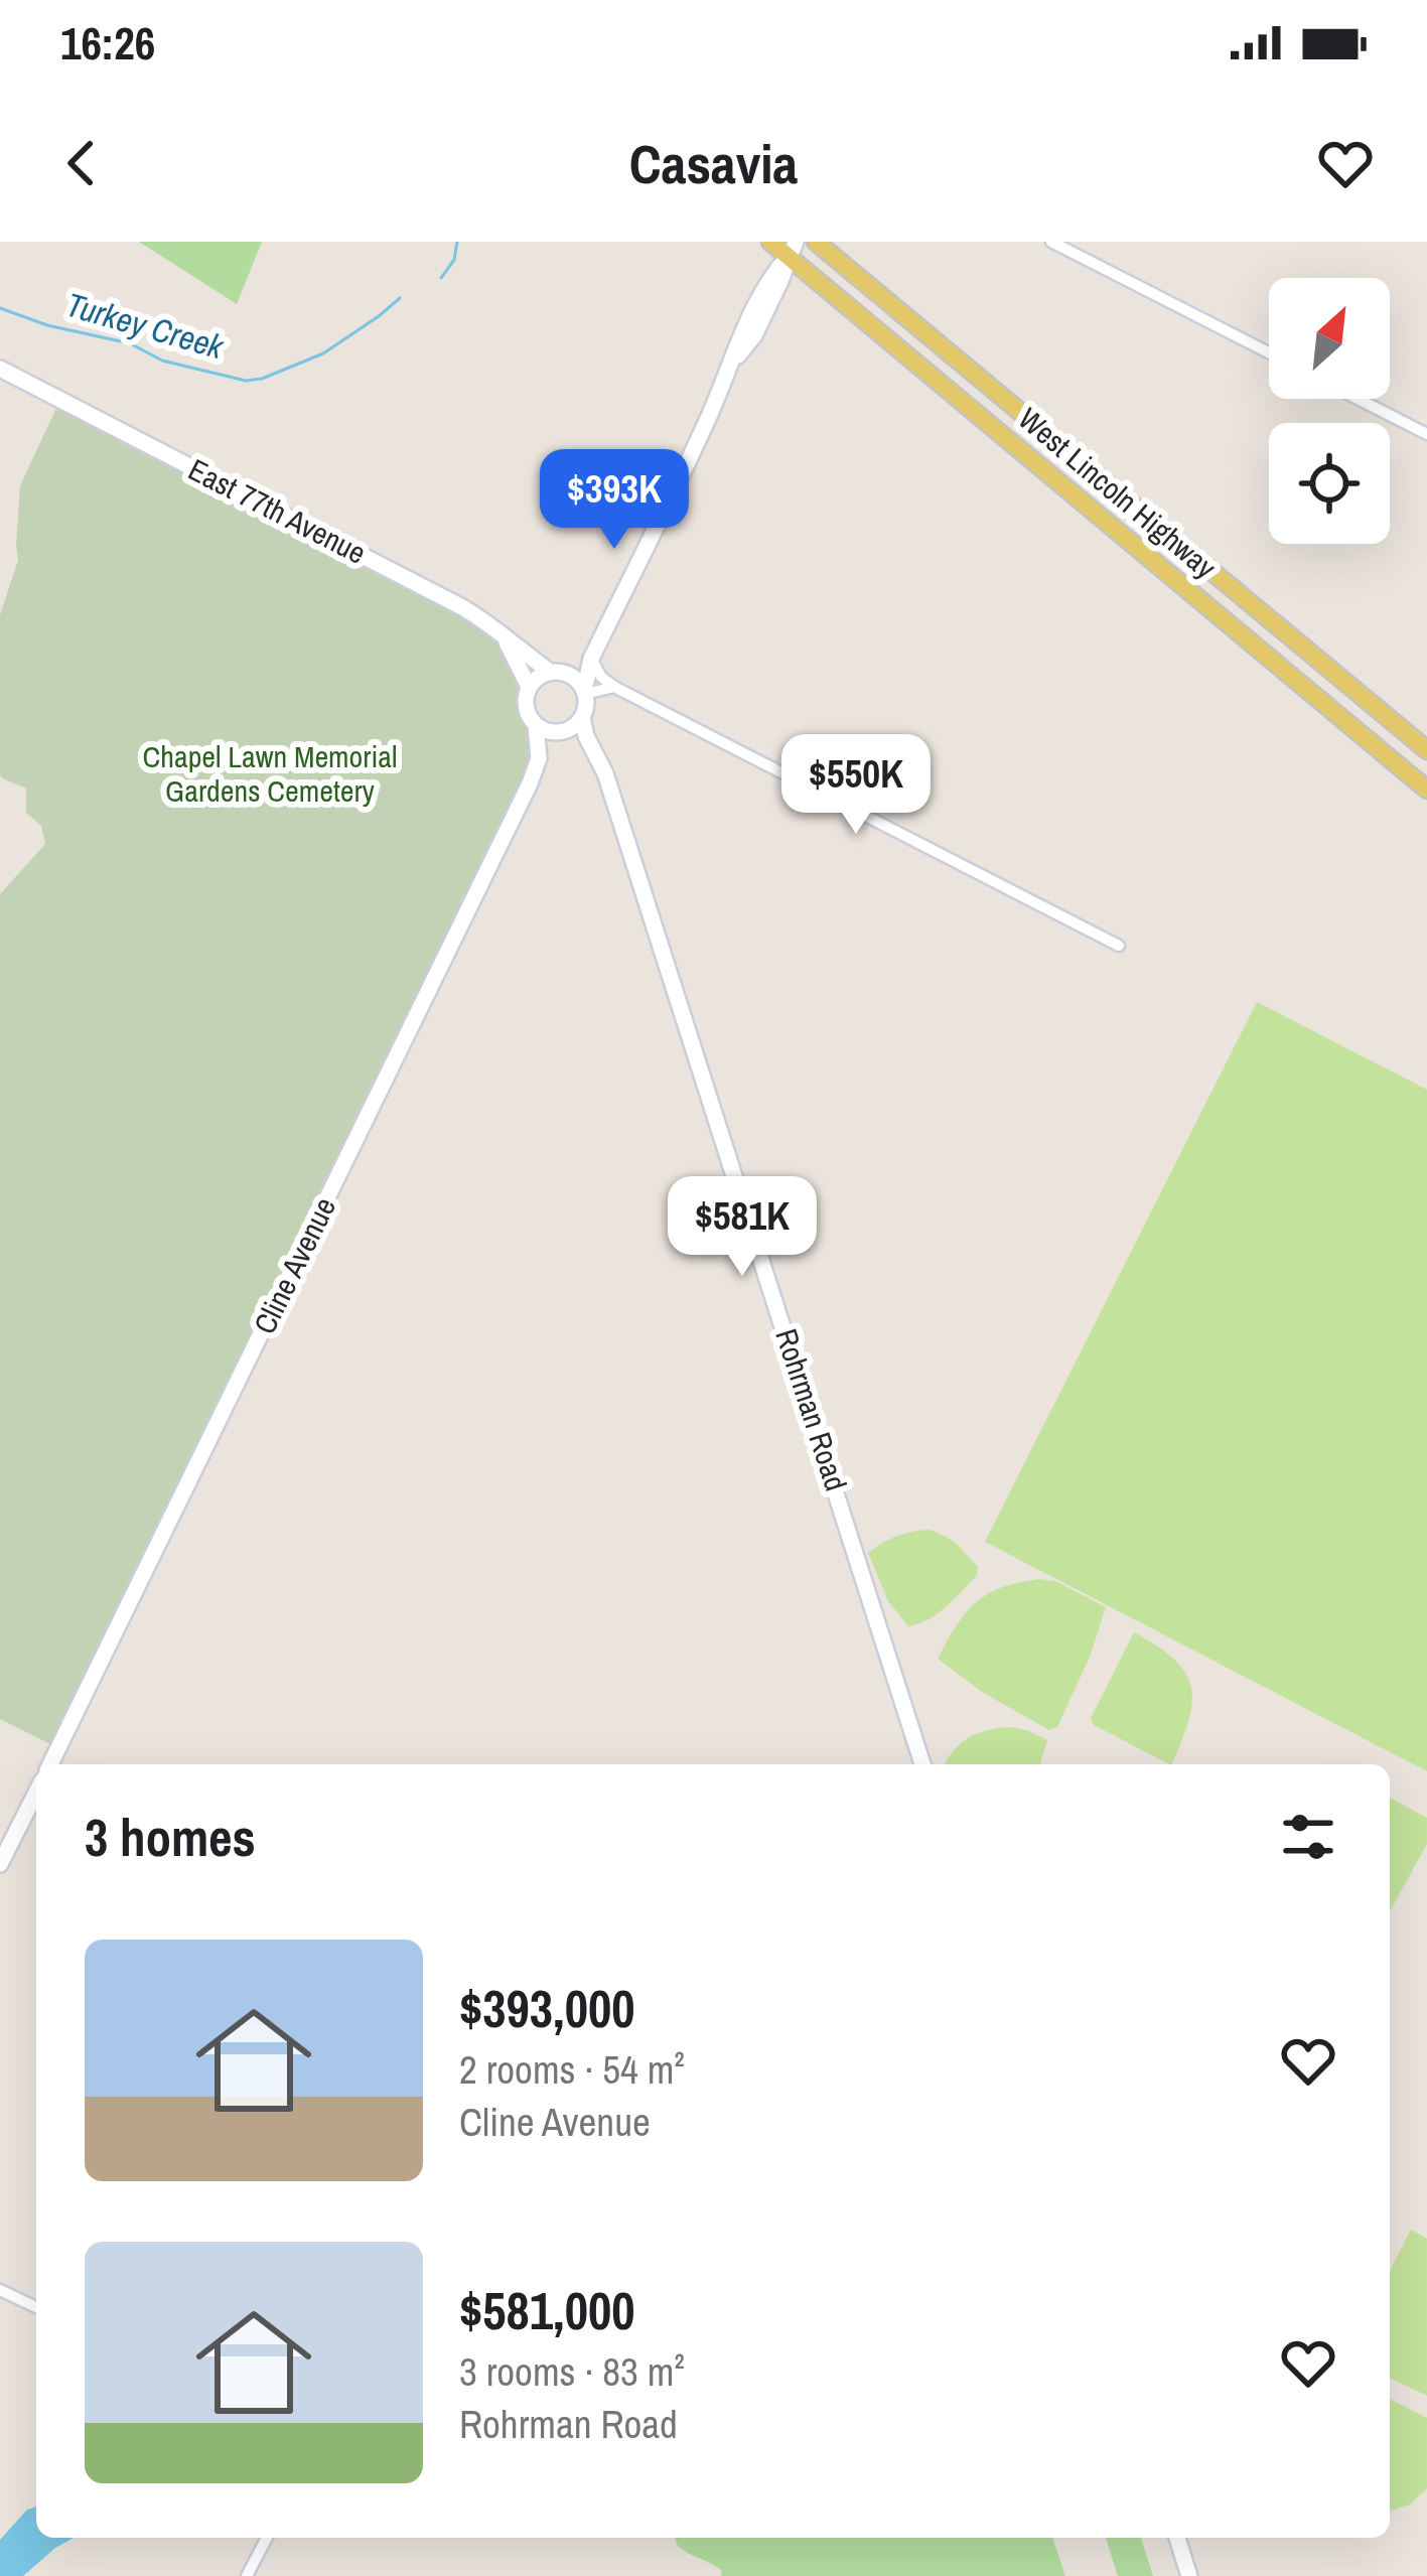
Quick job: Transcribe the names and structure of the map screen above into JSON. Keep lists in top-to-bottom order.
{
  "streets": {
    "main road": ["West Lincoln Highway"],
    "street": ["East 77th Avenue", "Cline Avenue", "Rohrman Road"]
  },
  "crossings": [
    ["East 77th Avenue", "Cline Avenue"],
    ["East 77th Avenue", "Rohrman Road"],
    ["Cline Avenue", "Rohrman Road"]
  ],
  "water": ["Turkey Creek"],
  "parks": ["Chapel Lawn Memorial Gardens Cemetery"],
  "north": "top right",
  "page": {
    "status": "16:26",
    "header": "Casavia",
    "price": ["$393K", "$550K", "$581K"],
    "heading": "3 homes",
    "list": [
      {
        "name": "$393,000",
        "note": "2 rooms · 54 m² · Cline Avenue"
      },
      {
        "name": "$581,000",
        "note": "3 rooms · 83 m² · Rohrman Road"
      }
    ]
  }
}
